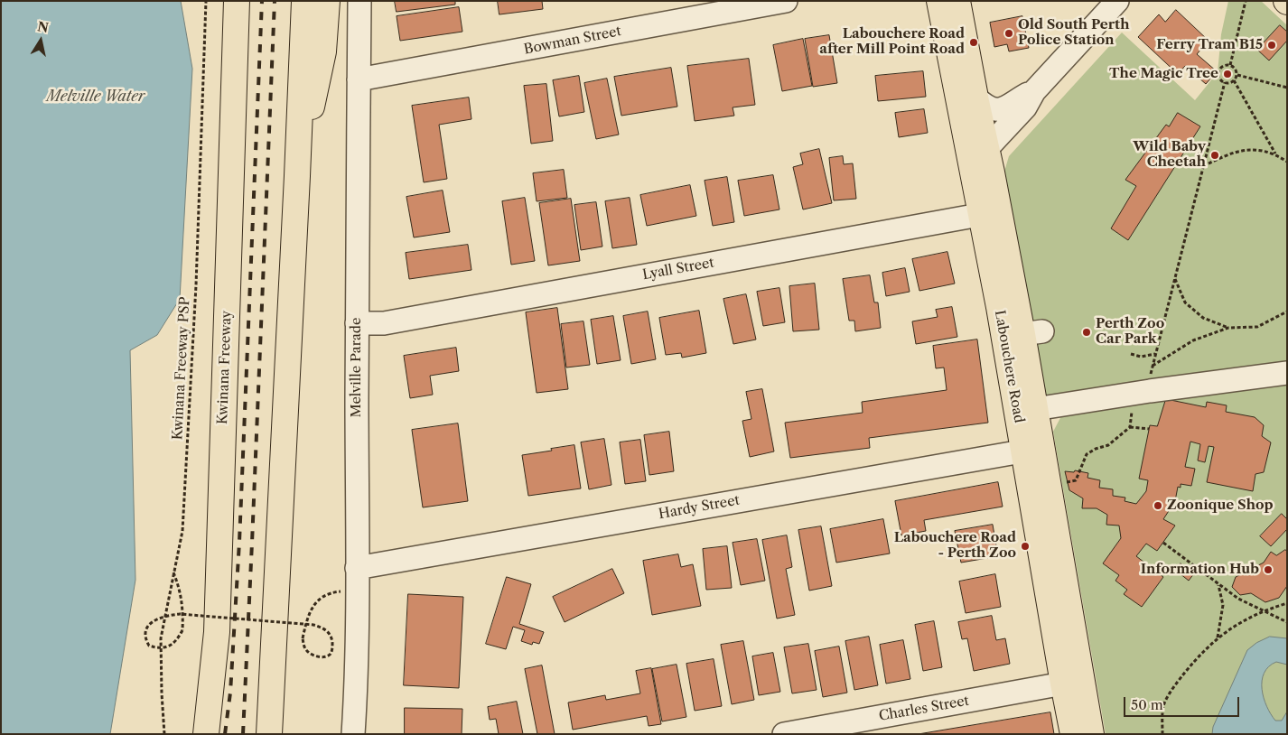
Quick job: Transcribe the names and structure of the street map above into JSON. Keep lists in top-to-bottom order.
{
  "streets": {
    "main road": ["Labouchere Road", "Kwinana Freeway"],
    "street": [
      "Bowman Street",
      "Lyall Street",
      "Melville Parade",
      "Hardy Street",
      "Charles Street"
    ],
    "path": ["Kwinana Freeway PSP"]
  },
  "crossings": [
    ["Bowman Street", "Melville Parade"],
    ["Lyall Street", "Labouchere Road"],
    ["Lyall Street", "Melville Parade"],
    ["Labouchere Road", "Hardy Street"],
    ["Labouchere Road", "Charles Street"],
    ["Melville Parade", "Hardy Street"]
  ],
  "water": ["Melville Water"],
  "places": [
    "Old South Perth Police Station",
    "Labouchere Road after Mill Point Road",
    "Ferry Tram B15",
    "The Magic Tree",
    "Wild Baby Cheetah",
    "Perth Zoo Car Park",
    "Zoonique Shop",
    "Labouchere Road - Perth Zoo",
    "Information Hub"
  ],
  "scale_bar": "50 m",
  "north": "top"
}
